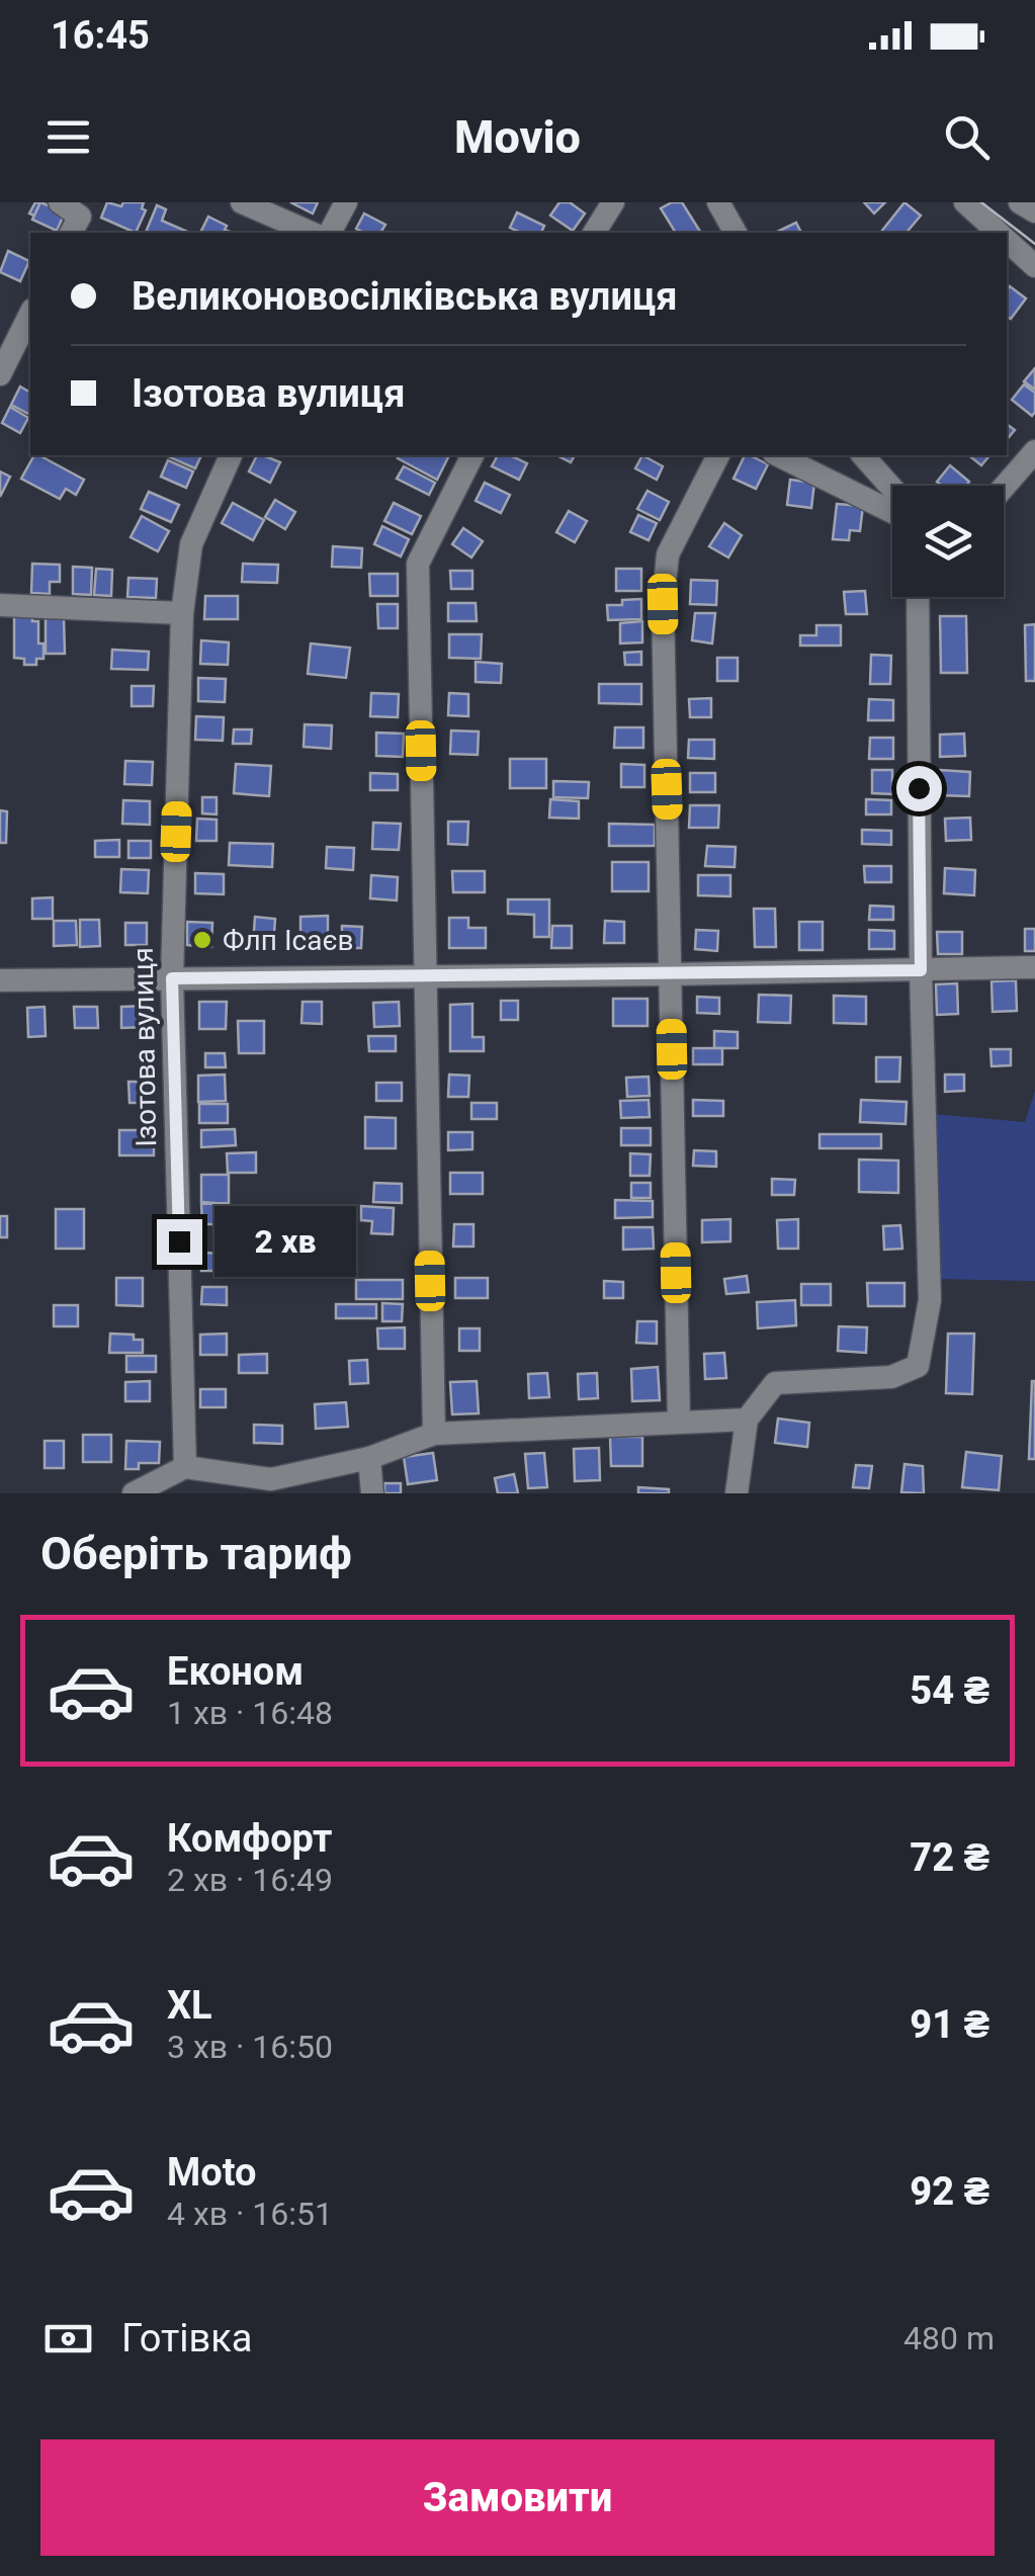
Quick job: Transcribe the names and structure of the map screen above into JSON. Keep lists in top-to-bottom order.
{
  "streets": {
    "street": ["Ізотова вулиця"]
  },
  "places": ["Флп Ісаєв"],
  "page": {
    "status": "16:45",
    "header": "Movio",
    "banner": ["Великоновосілківська вулиця", "Ізотова вулиця"],
    "bubble": "2 хв",
    "heading": "Оберіть тариф",
    "list": [
      {
        "name": "Економ",
        "note": "1 хв · 16:48",
        "value": "54 ₴"
      },
      {
        "name": "Комфорт",
        "note": "2 хв · 16:49",
        "value": "72 ₴"
      },
      {
        "name": "XL",
        "note": "3 хв · 16:50",
        "value": "91 ₴"
      },
      {
        "name": "Moto",
        "note": "4 хв · 16:51",
        "value": "92 ₴"
      }
    ],
    "pay": ["Готівка", "480 m"],
    "buttons": "Замовити"
  }
}
